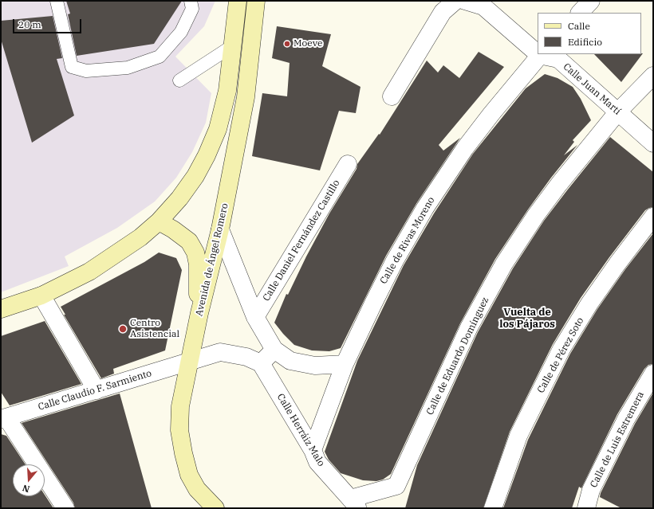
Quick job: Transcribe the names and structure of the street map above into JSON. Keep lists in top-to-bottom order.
{
  "streets": {
    "main road": ["Avenida de Ángel Romero"],
    "street": [
      "Calle Juan Martí",
      "Calle Daniel Fernández Castillo",
      "Calle de Rivas Moreno",
      "Calle de Pérez Soto",
      "Calle de Eduardo Domínguez",
      "Calle Claudio F. Sarmiento",
      "Calle Herráiz Malo",
      "Calle de Luis Estremera"
    ]
  },
  "crossings": [
    ["Calle Juan Martí", "Calle de Rivas Moreno"],
    ["Calle Juan Martí", "Calle de Eduardo Domínguez"],
    ["Calle de Rivas Moreno", "Calle Herráiz Malo"],
    ["Avenida de Ángel Romero", "Calle Claudio F. Sarmiento"],
    ["Calle de Eduardo Domínguez", "Calle Herráiz Malo"],
    ["Calle Claudio F. Sarmiento", "Calle Herráiz Malo"]
  ],
  "districts": ["Vuelta de los Pájaros"],
  "places": ["Moeve", "Centro Asistencial"],
  "legend": ["Calle", "Edificio"],
  "scale_bar": "20 m",
  "north": "bottom"
}
